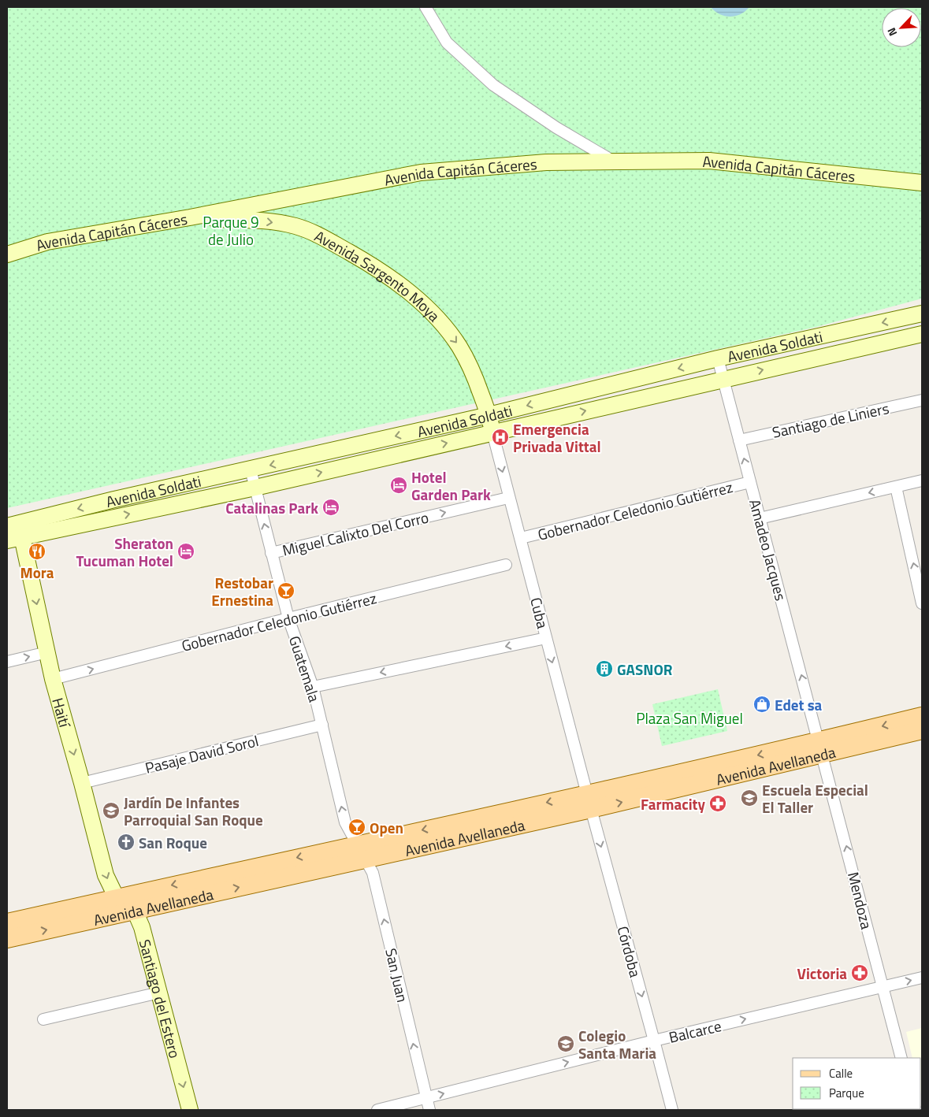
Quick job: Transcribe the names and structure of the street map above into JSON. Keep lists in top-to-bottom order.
{
  "streets": {
    "main road": ["Avenida Avellaneda"],
    "street": [
      "Avenida Capitán Cáceres",
      "Avenida Sargento Moya",
      "Avenida Soldati",
      "Santiago de Liniers",
      "Gobernador Celedonio Gutiérrez",
      "Miguel Calixto Del Corro",
      "Amadeo Jacques",
      "Cuba",
      "Guatemala",
      "Haití",
      "Pasaje David Sorol",
      "Mendoza",
      "Córdoba",
      "San Juan",
      "Santiago del Estero",
      "Balcarce"
    ]
  },
  "crossings": [
    ["Avenida Capitán Cáceres", "Avenida Sargento Moya"],
    ["Avenida Sargento Moya", "Avenida Soldati"],
    ["Avenida Sargento Moya", "Cuba"],
    ["Avenida Soldati", "Amadeo Jacques"],
    ["Avenida Soldati", "Cuba"],
    ["Avenida Soldati", "Guatemala"],
    ["Avenida Soldati", "Haití"],
    ["Santiago de Liniers", "Amadeo Jacques"],
    ["Gobernador Celedonio Gutiérrez", "Amadeo Jacques"],
    ["Gobernador Celedonio Gutiérrez", "Cuba"],
    ["Gobernador Celedonio Gutiérrez", "Guatemala"],
    ["Gobernador Celedonio Gutiérrez", "Haití"],
    ["Miguel Calixto Del Corro", "Cuba"],
    ["Miguel Calixto Del Corro", "Guatemala"],
    ["Amadeo Jacques", "Avenida Avellaneda"],
    ["Amadeo Jacques", "Mendoza"],
    ["Cuba", "Avenida Avellaneda"],
    ["Cuba", "Córdoba"],
    ["Guatemala", "Pasaje David Sorol"],
    ["Guatemala", "Avenida Avellaneda"],
    ["Guatemala", "San Juan"],
    ["Haití", "Pasaje David Sorol"],
    ["Haití", "Avenida Avellaneda"],
    ["Avenida Avellaneda", "Mendoza"],
    ["Avenida Avellaneda", "Córdoba"],
    ["Avenida Avellaneda", "San Juan"],
    ["Avenida Avellaneda", "Santiago del Estero"],
    ["Mendoza", "Balcarce"],
    ["Córdoba", "Balcarce"],
    ["San Juan", "Balcarce"]
  ],
  "one_way": [
    "Avenida Sargento Moya",
    "Miguel Calixto Del Corro",
    "Amadeo Jacques",
    "Cuba",
    "Guatemala",
    "Haití",
    "Mendoza",
    "Córdoba",
    "San Juan",
    "Santiago del Estero",
    "Balcarce"
  ],
  "parks": ["Parque 9 de Julio", "Plaza San Miguel"],
  "places": {
    "hospital": ["Emergencia Privada Vittal"],
    "hotel": ["Hotel Garden Park", "Catalinas Park", "Sheraton Tucuman Hotel"],
    "restaurant": ["Mora"],
    "bar": ["Restobar Ernestina", "Open"],
    "building": ["GASNOR"],
    "shop": ["Edet sa"],
    "school or university": ["Escuela Especial El Taller", "Jardín De Infantes Parroquial San Roque", "Colegio Santa Maria"],
    "pharmacy": ["Farmacity", "Victoria"],
    "church": ["San Roque"]
  },
  "legend": ["Calle", "Parque"],
  "north": "bottom left"
}
